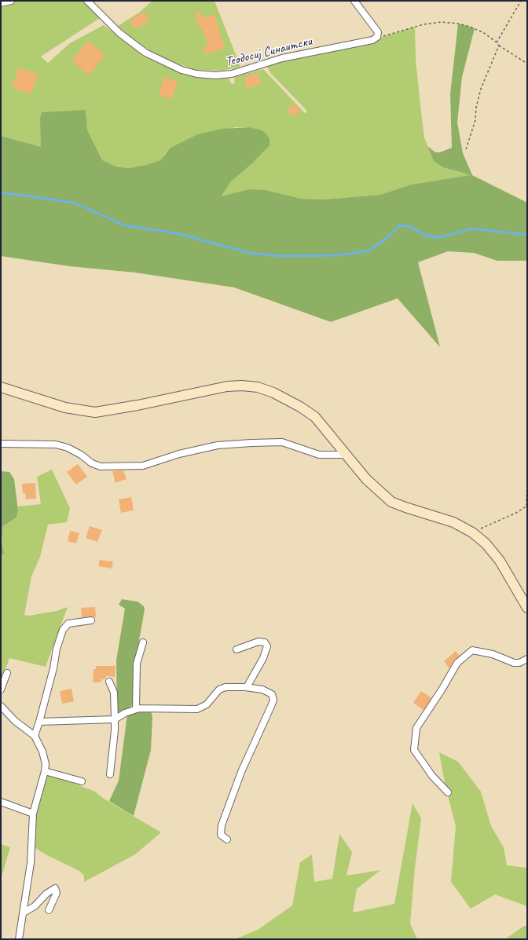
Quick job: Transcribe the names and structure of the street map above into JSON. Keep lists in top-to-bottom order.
{
  "streets": {
    "street": ["Теодосиј Синаитски"]
  }
}
